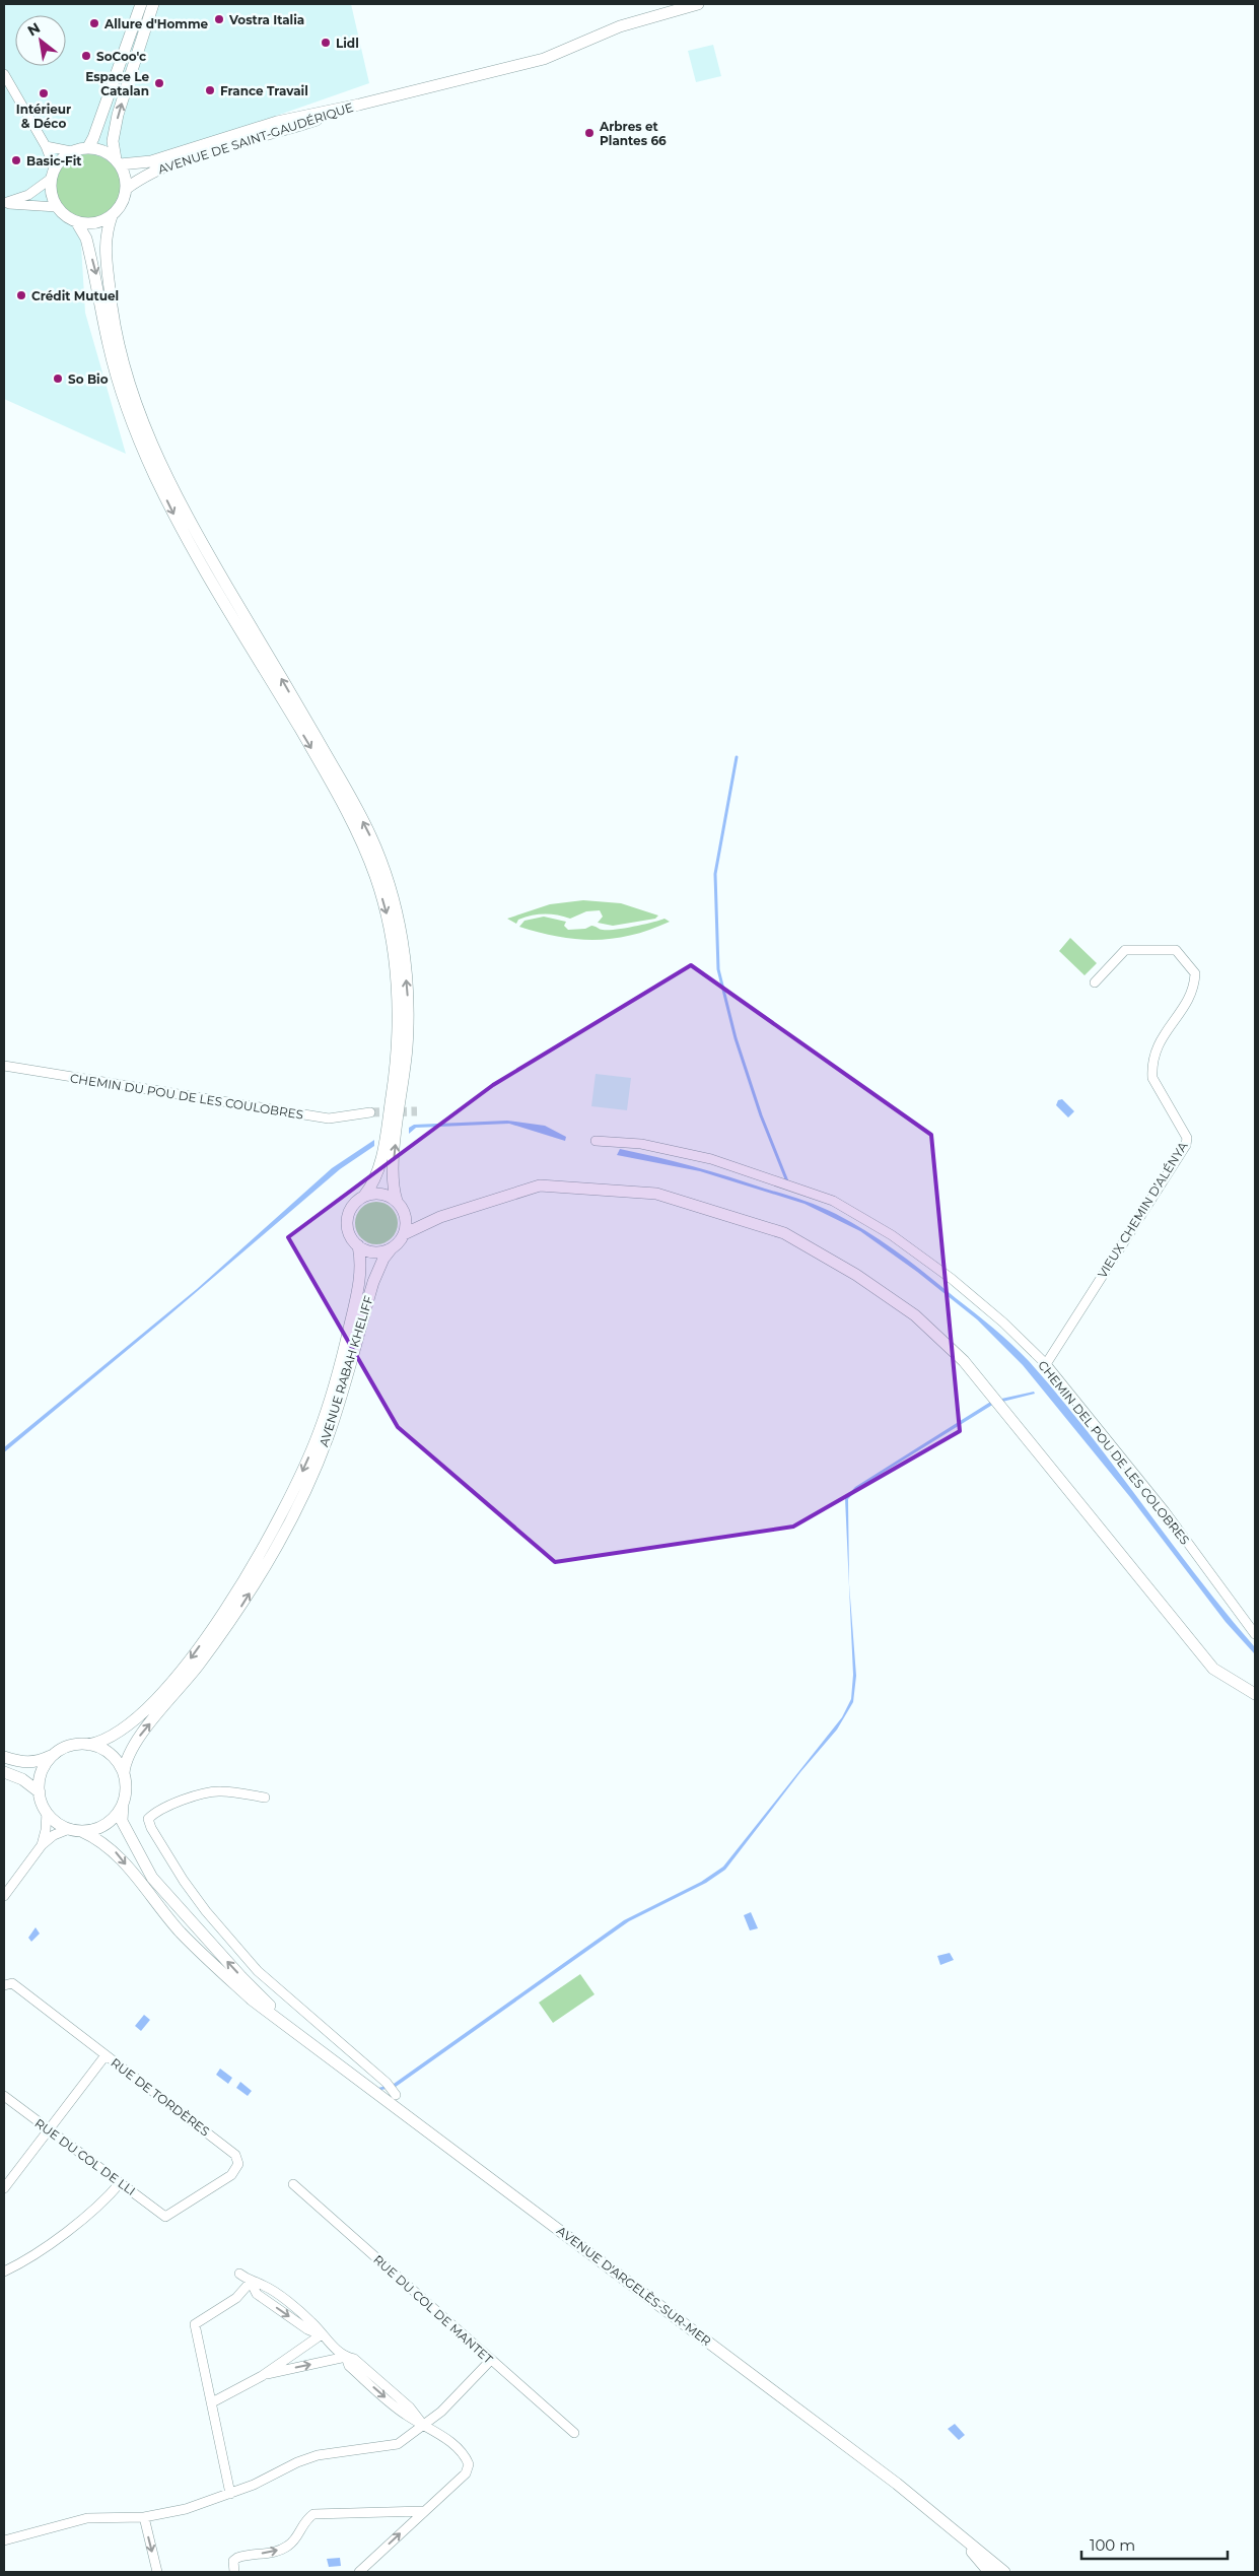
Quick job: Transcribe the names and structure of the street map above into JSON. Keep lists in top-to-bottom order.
{
  "streets": {
    "main road": ["AVENUE DE SAINT-GAUDÉRIQUE", "AVENUE RABAH KHELIFF", "AVENUE D'ARGELÈS-SUR-MER"],
    "street": [
      "CHEMIN DU POU DE LES COULOBRES",
      "VIEUX CHEMIN D’ALÉNYA",
      "CHEMIN DEL POU DE LES COLOBRES",
      "RUE DE TORDÈRES",
      "RUE DU COL DE LLI",
      "RUE DU COL DE MANTET"
    ]
  },
  "crossings": [
    ["VIEUX CHEMIN D’ALÉNYA", "CHEMIN DEL POU DE LES COLOBRES"],
    ["AVENUE RABAH KHELIFF", "AVENUE D'ARGELÈS-SUR-MER"],
    ["RUE DE TORDÈRES", "RUE DU COL DE LLI"]
  ],
  "places": [
    "Vostra Italia",
    "Allure d'Homme",
    "Lidl",
    "SoCoo'c",
    "Espace Le Catalan",
    "France Travail",
    "Intérieur & Déco",
    "Arbres et Plantes 66",
    "Basic-Fit",
    "Crédit Mutuel",
    "So Bio"
  ],
  "scale_bar": "100 m",
  "north": "top left"
}
